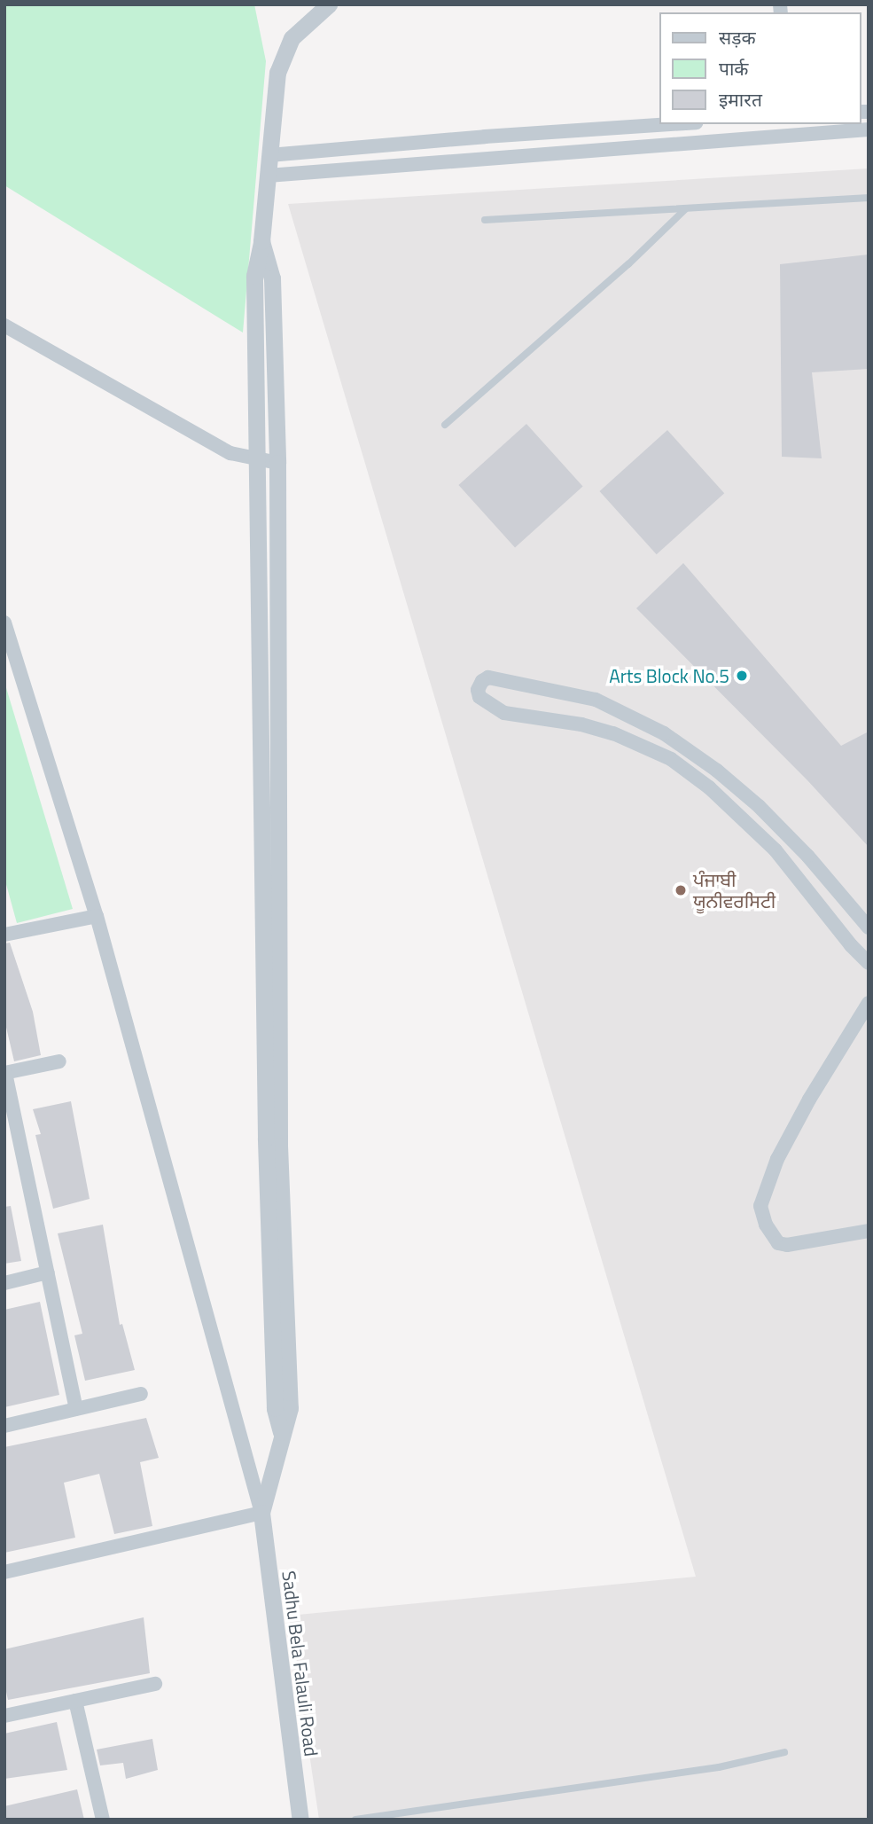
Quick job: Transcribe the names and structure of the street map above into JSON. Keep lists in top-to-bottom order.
{
  "streets": {
    "street": ["Sadhu Bela Falauli Road"]
  },
  "places": ["Arts Block No.5", "ਪੰਜਾਬੀ ਯੂਨੀਵਰਸਿਟੀ"],
  "legend": ["सड़क", "पार्क", "इमारत"]
}
